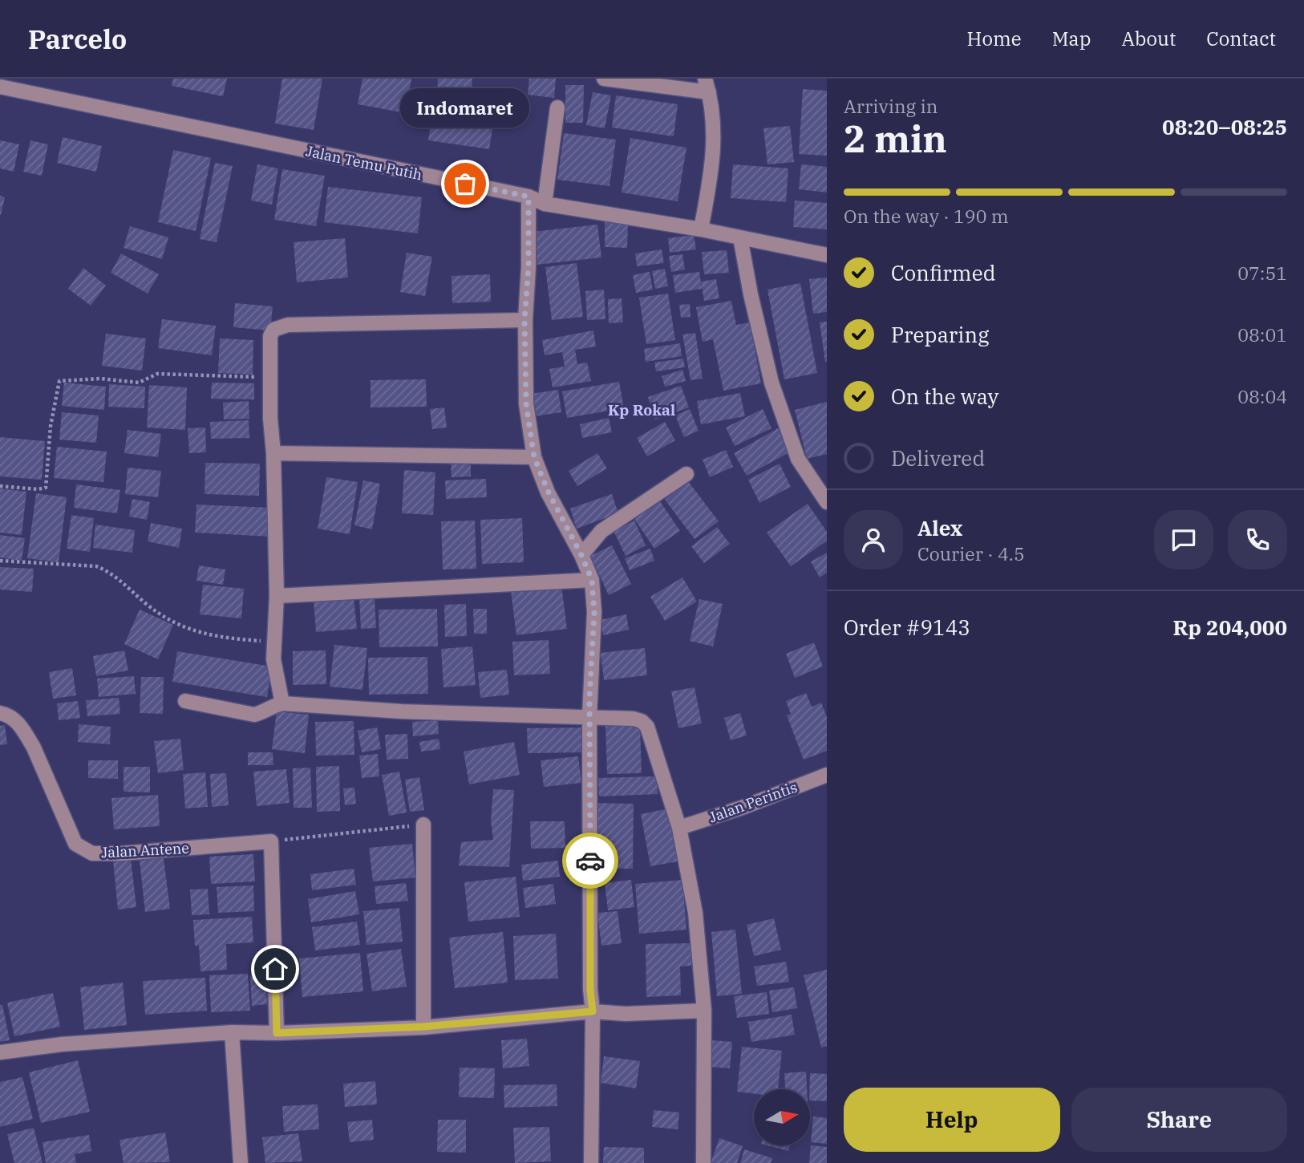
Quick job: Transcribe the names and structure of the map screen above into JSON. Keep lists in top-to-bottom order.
{
  "streets": {
    "street": ["Jalan Temu Putih", "Jalan Perintis", "Jalan Antene"]
  },
  "districts": ["Kp Rokal"],
  "places": ["Indomaret"],
  "north": "right",
  "page": {
    "header": "Parcelo",
    "nav": [
      "Home",
      "Map",
      "About",
      "Contact"
    ],
    "heading": ["2 min", "Arriving in", "08:20–08:25"],
    "panel": [
      "Alex",
      "Courier · 4.5",
      "Order #9143",
      "Rp 204,000"
    ],
    "bubble": "Indomaret",
    "bar": "On the way · 190 m",
    "list": [
      ["Confirmed", "07:51"],
      ["Preparing", "08:01"],
      ["On the way", "08:04"],
      "Delivered"
    ],
    "buttons": ["Help", "Share"]
  }
}
